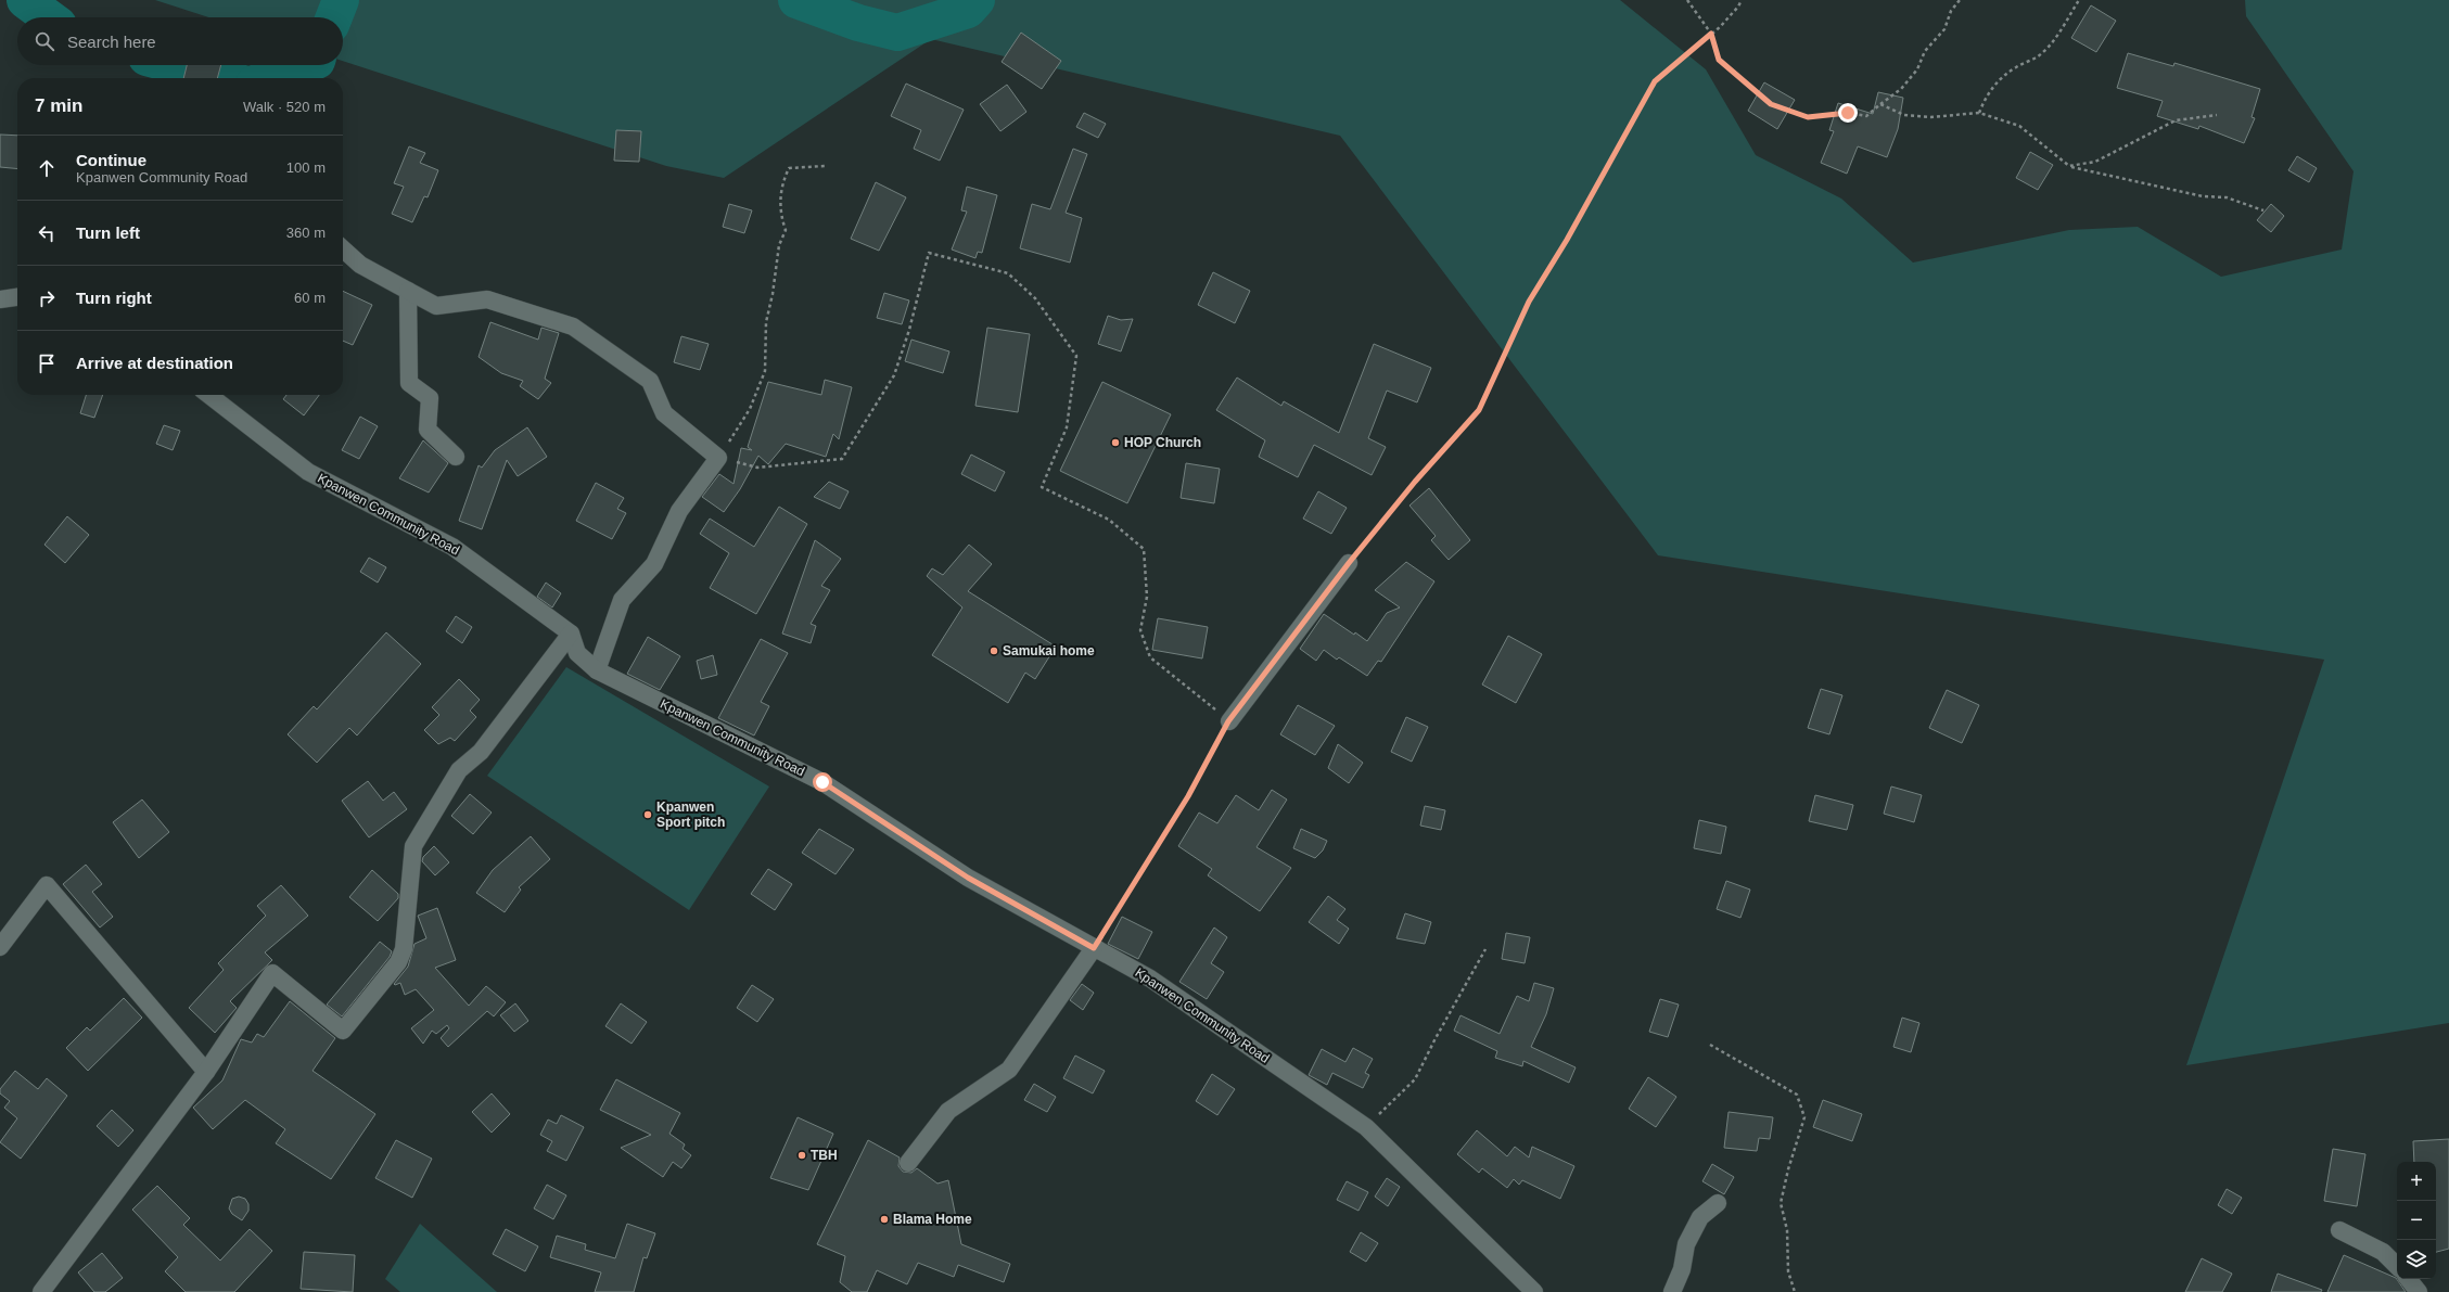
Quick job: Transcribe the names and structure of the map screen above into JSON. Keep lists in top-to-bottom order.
{
  "streets": {
    "street": ["Kpanwen Community Road"]
  },
  "places": [
    "HOP Church",
    "Samukai home",
    "Kpanwen Sport pitch",
    "TBH",
    "Blama Home"
  ],
  "page": {
    "search": "Search here",
    "heading": ["7 min", "Walk · 520 m"],
    "list": [
      ["Continue", "Kpanwen Community Road", "100 m"],
      ["Turn left", "360 m"],
      ["Turn right", "60 m"],
      "Arrive at destination"
    ],
    "map_buttons": ["+", "−"]
  }
}
